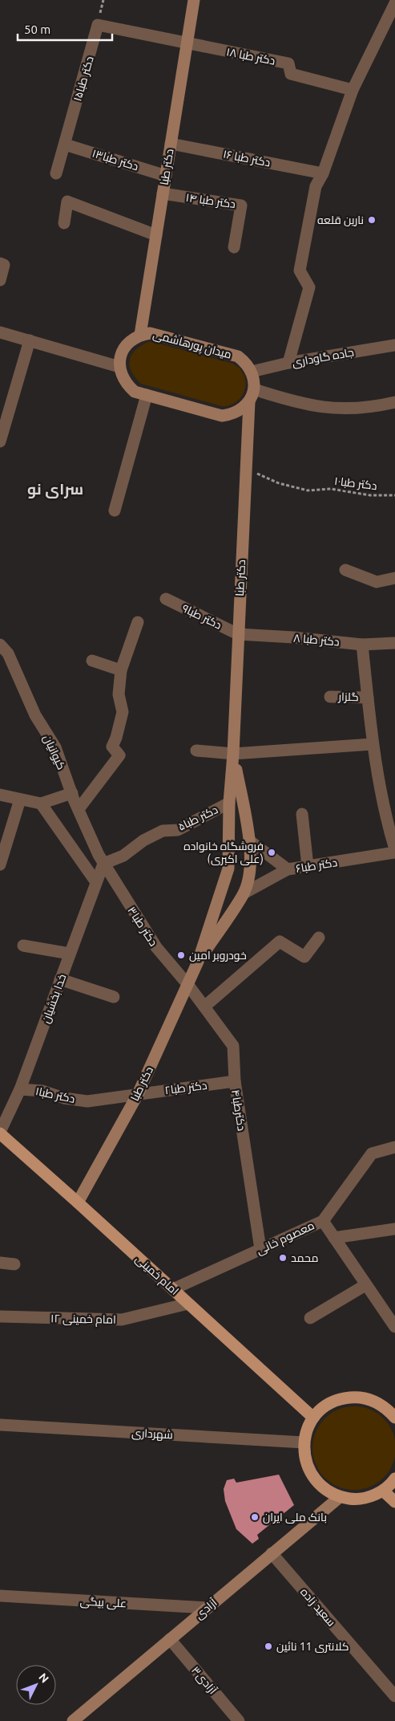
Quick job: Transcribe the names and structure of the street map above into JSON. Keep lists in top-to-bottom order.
{
  "streets": {
    "main road": ["امام خمینی"],
    "street": [
      "دکتر طبا ۱۸",
      "دکتر طبا۱۵",
      "دکتر طبا ۱۶",
      "دکتر طبا۱۳",
      "دکتر طبا",
      "دکتر طبا ۱۴",
      "میدان پورهاشمی",
      "جاده گاوداری",
      "دکتر طبا۹",
      "دکتر طبا ۸",
      "گلزار",
      "کیوانیان",
      "دکتر طبا۵",
      "دکتر طبا۶",
      "دکتر طبا۳",
      "خدا بخشیان",
      "دکتر طبا۲",
      "دکتر طبا۱",
      "دکترطبا۴",
      "معصوم خانی",
      "امام خمینی ۱۲",
      "شهرداری",
      "علی بیگی",
      "سعید زاده",
      "آزادی",
      "آزادی۳"
    ],
    "path": ["دکتر طبا۱۰"]
  },
  "crossings": [
    ["دکتر طبا ۱۸", "دکتر طبا۱۵"],
    ["دکتر طبا ۱۸", "دکتر طبا"],
    ["دکتر طبا۱۵", "دکتر طبا۱۳"],
    ["دکتر طبا۱۵", "دکتر طبا"],
    ["دکتر طبا ۱۶", "دکتر طبا"],
    ["دکتر طبا۱۳", "دکتر طبا"],
    ["دکتر طبا", "دکتر طبا ۱۴"],
    ["دکتر طبا", "میدان پورهاشمی"],
    ["دکتر طبا", "دکتر طبا۱۰"],
    ["دکتر طبا", "دکتر طبا۹"],
    ["دکتر طبا", "دکتر طبا ۸"],
    ["دکتر طبا", "دکتر طبا۵"],
    ["دکتر طبا", "دکتر طبا۶"],
    ["دکتر طبا", "دکتر طبا۳"],
    ["دکتر طبا", "دکتر طبا۲"],
    ["دکتر طبا", "دکتر طبا۱"],
    ["دکتر طبا", "دکترطبا۴"],
    ["دکتر طبا", "امام خمینی"],
    ["میدان پورهاشمی", "جاده گاوداری"],
    ["دکتر طبا۹", "دکتر طبا ۸"],
    ["کیوانیان", "دکتر طبا۵"],
    ["کیوانیان", "دکتر طبا۳"],
    ["کیوانیان", "خدا بخشیان"],
    ["دکتر طبا۵", "دکتر طبا۳"],
    ["دکتر طبا۵", "خدا بخشیان"],
    ["دکتر طبا۳", "خدا بخشیان"],
    ["دکتر طبا۳", "دکترطبا۴"],
    ["خدا بخشیان", "دکتر طبا۱"],
    ["خدا بخشیان", "امام خمینی"],
    ["دکتر طبا۲", "دکتر طبا۱"],
    ["دکتر طبا۲", "دکترطبا۴"],
    ["دکترطبا۴", "معصوم خانی"],
    ["معصوم خانی", "امام خمینی"],
    ["امام خمینی", "امام خمینی ۱۲"],
    ["علی بیگی", "آزادی"],
    ["سعید زاده", "آزادی"],
    ["آزادی", "آزادی۳"]
  ],
  "districts": ["سرای نو"],
  "places": [
    "نارین قلعه",
    "فروشگاه خانواده (علی اکبری)",
    "خودروبر امین",
    "محمد",
    "بانک ملی ایران",
    "کلانتری 11 نائین"
  ],
  "scale_bar": "50 m",
  "north": "top right"
}
